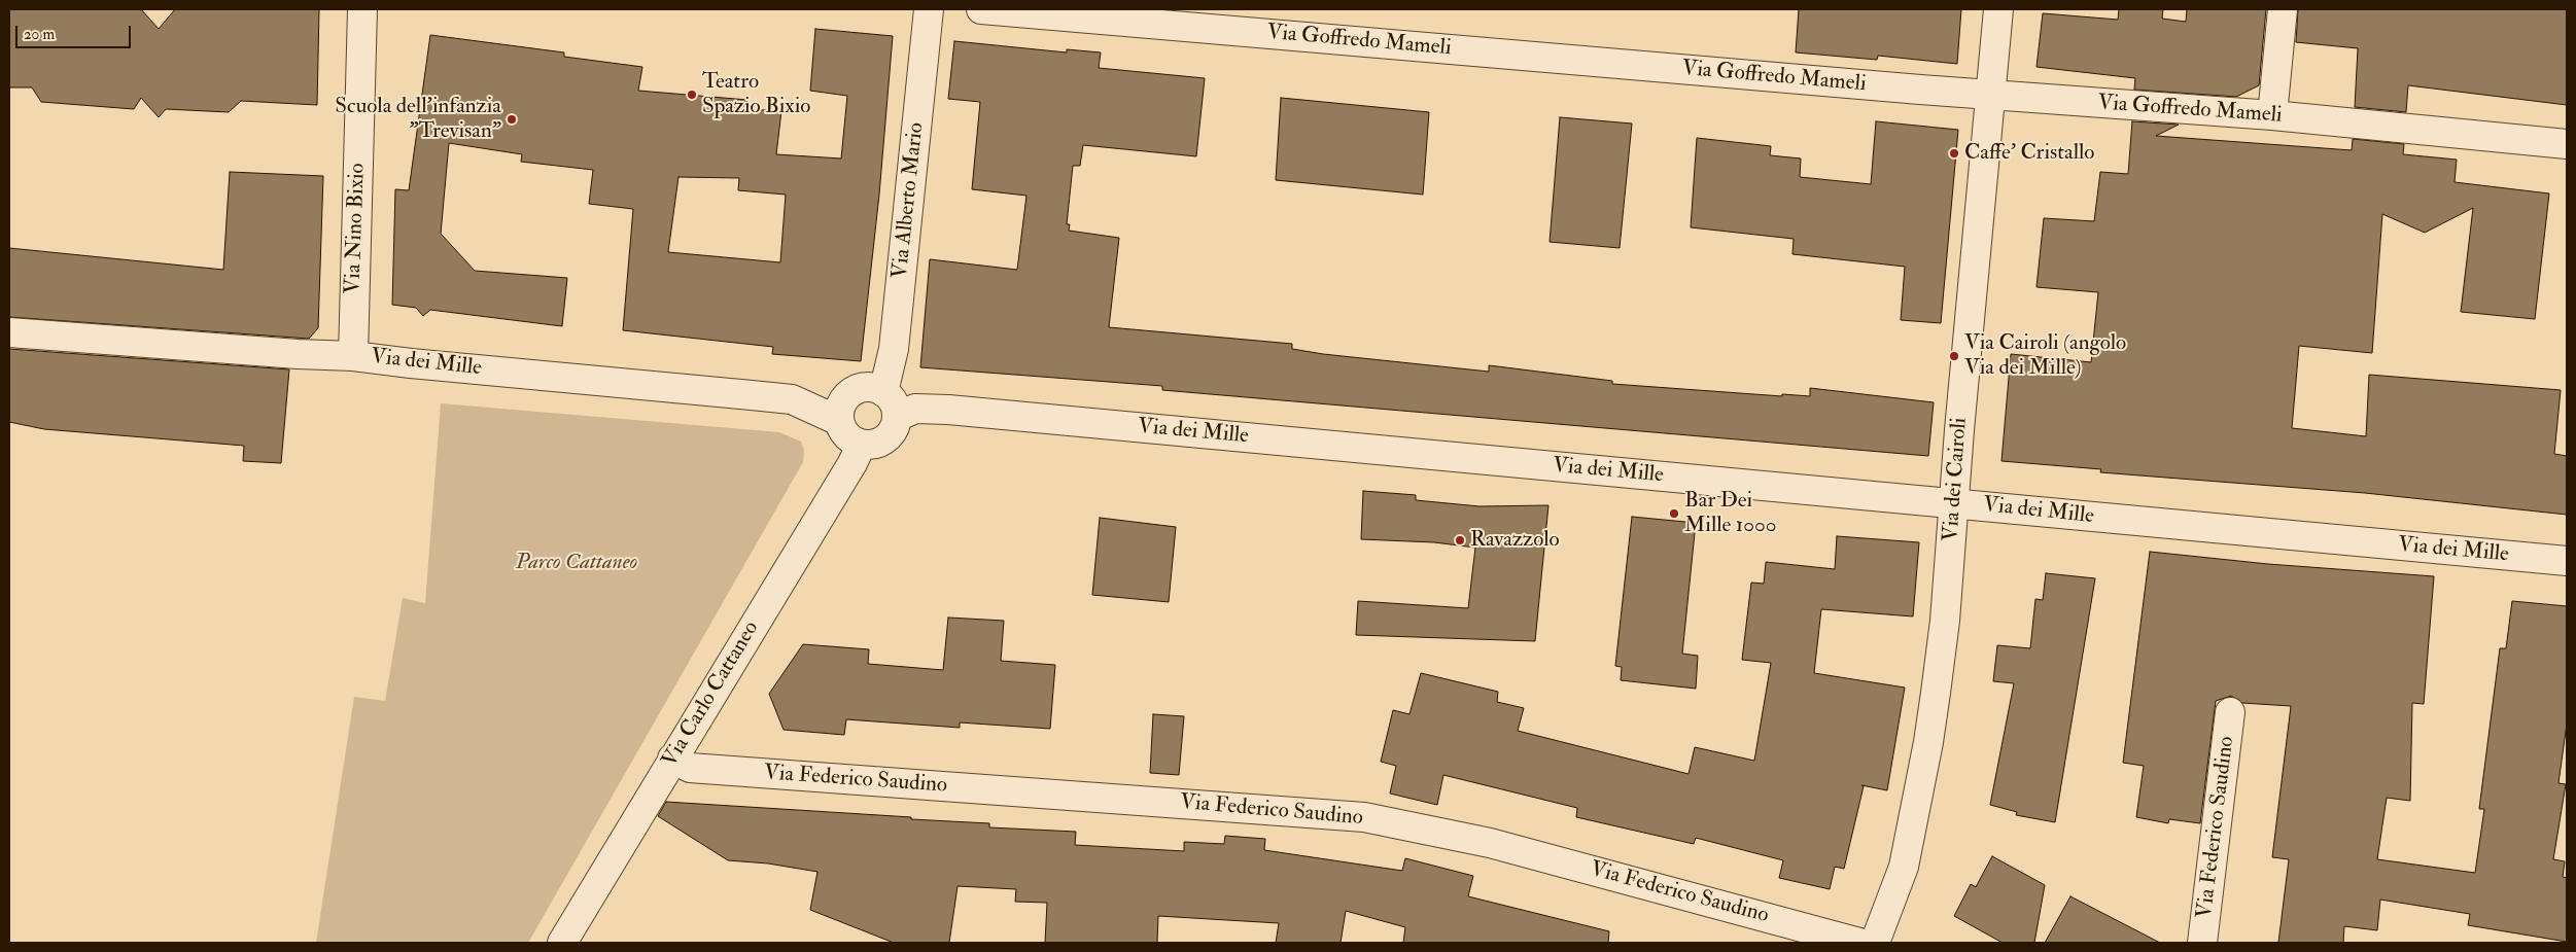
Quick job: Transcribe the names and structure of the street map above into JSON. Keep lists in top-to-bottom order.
{
  "streets": {
    "street": [
      "Via Goffredo Mameli",
      "Via Alberto Mario",
      "Via Nino Bixio",
      "Via dei Mille",
      "Via dei Cairoli",
      "Via Carlo Cattaneo",
      "Via Federico Saudino"
    ]
  },
  "crossings": [
    ["Via Goffredo Mameli", "Via dei Cairoli"],
    ["Via Alberto Mario", "Via dei Mille"],
    ["Via Alberto Mario", "Via Carlo Cattaneo"],
    ["Via Nino Bixio", "Via dei Mille"],
    ["Via dei Mille", "Via dei Cairoli"],
    ["Via dei Mille", "Via Carlo Cattaneo"],
    ["Via Carlo Cattaneo", "Via Federico Saudino"]
  ],
  "parks": ["Parco Cattaneo"],
  "places": [
    "Teatro Spazio Bixio",
    "Scuola dell'infanzia \"Trevisan\"",
    "Caffe' Cristallo",
    "Via Cairoli (angolo Via dei Mille)",
    "Bar Dei Mille 1000",
    "Ravazzolo"
  ],
  "scale_bar": "20 m"
}
